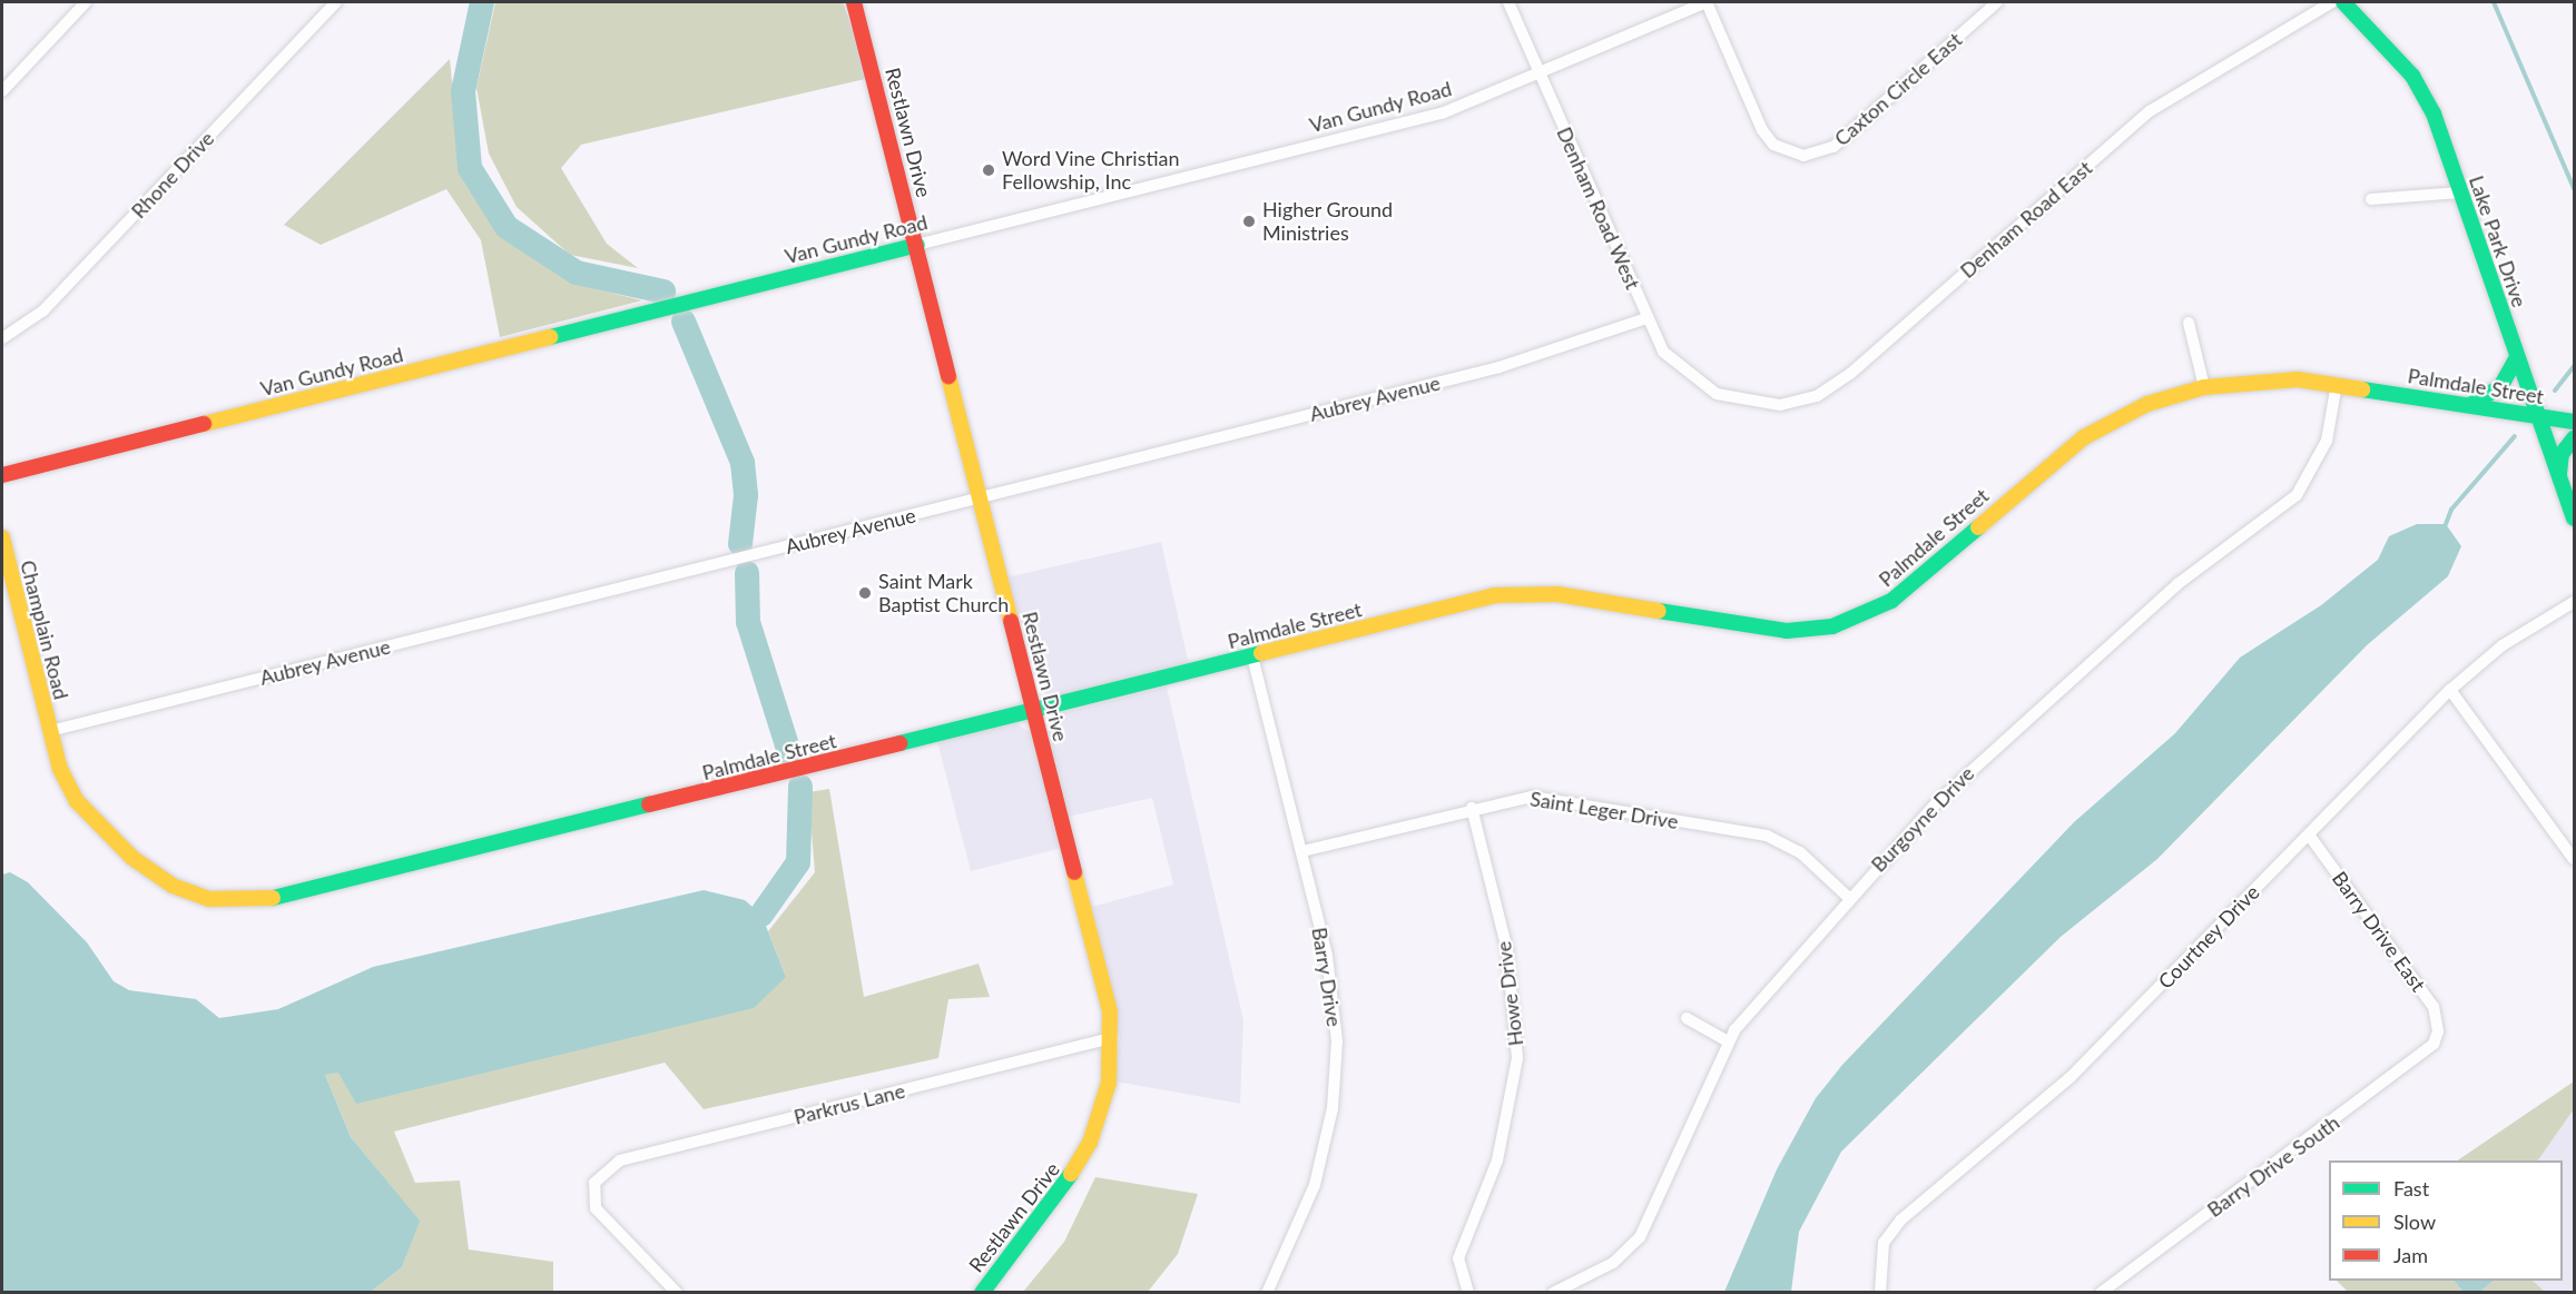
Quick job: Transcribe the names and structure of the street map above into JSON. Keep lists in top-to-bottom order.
{
  "streets": {
    "street": [
      "Caxton Circle East",
      "Van Gundy Road",
      "Restlawn Drive",
      "Rhone Drive",
      "Denham Road West",
      "Denham Road East",
      "Lake Park Drive",
      "Palmdale Street",
      "Aubrey Avenue",
      "Champlain Road",
      "Saint Leger Drive",
      "Burgoyne Drive",
      "Barry Drive East",
      "Courtney Drive",
      "Barry Drive",
      "Howe Drive",
      "Parkrus Lane",
      "Barry Drive South"
    ]
  },
  "crossings": [
    ["Caxton Circle East", "Van Gundy Road"],
    ["Van Gundy Road", "Restlawn Drive"],
    ["Van Gundy Road", "Denham Road West"],
    ["Restlawn Drive", "Palmdale Street"],
    ["Restlawn Drive", "Aubrey Avenue"],
    ["Restlawn Drive", "Parkrus Lane"],
    ["Denham Road West", "Denham Road East"],
    ["Denham Road West", "Aubrey Avenue"],
    ["Lake Park Drive", "Palmdale Street"],
    ["Palmdale Street", "Aubrey Avenue"],
    ["Palmdale Street", "Champlain Road"],
    ["Palmdale Street", "Burgoyne Drive"],
    ["Palmdale Street", "Barry Drive"],
    ["Aubrey Avenue", "Champlain Road"],
    ["Saint Leger Drive", "Burgoyne Drive"],
    ["Saint Leger Drive", "Barry Drive"],
    ["Saint Leger Drive", "Howe Drive"],
    ["Barry Drive East", "Courtney Drive"],
    ["Barry Drive East", "Barry Drive South"]
  ],
  "places": ["Word Vine Christian Fellowship, Inc", "Higher Ground Ministries", "Saint Mark Baptist Church"],
  "legend": ["Fast", "Slow", "Jam"]
}
